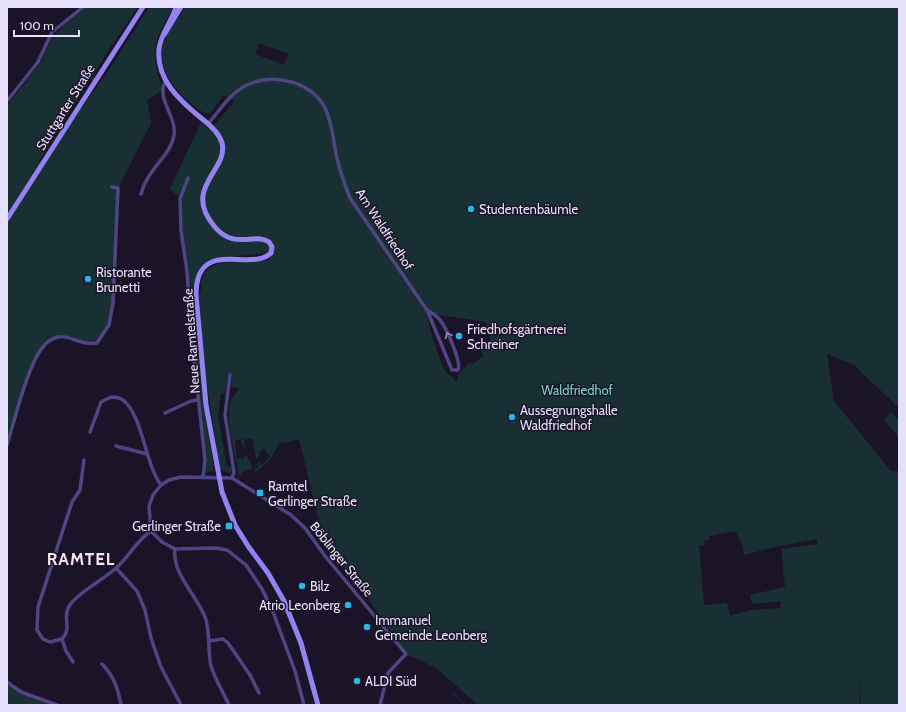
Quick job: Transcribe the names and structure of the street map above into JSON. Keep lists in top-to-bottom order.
{
  "streets": {
    "main road": ["Stuttgarter Straße", "Neue Ramtelstraße"],
    "street": ["Am Waldfriedhof", "Böblinger Straße"]
  },
  "crossings": [
    ["Am Waldfriedhof", "Neue Ramtelstraße"]
  ],
  "districts": ["RAMTEL"],
  "parks": ["Waldfriedhof"],
  "places": {
    "other": [
      "Studentenbäumle",
      "Ristorante Brunetti",
      "Friedhofsgärtnerei Schreiner",
      "Aussegnungshalle Waldfriedhof",
      "Bilz",
      "Atrio Leonberg",
      "Immanuel Gemeinde Leonberg",
      "ALDI Süd"
    ],
    "transit": ["Ramtel Gerlinger Straße", "Gerlinger Straße"]
  },
  "scale_bar": "100 m"
}
